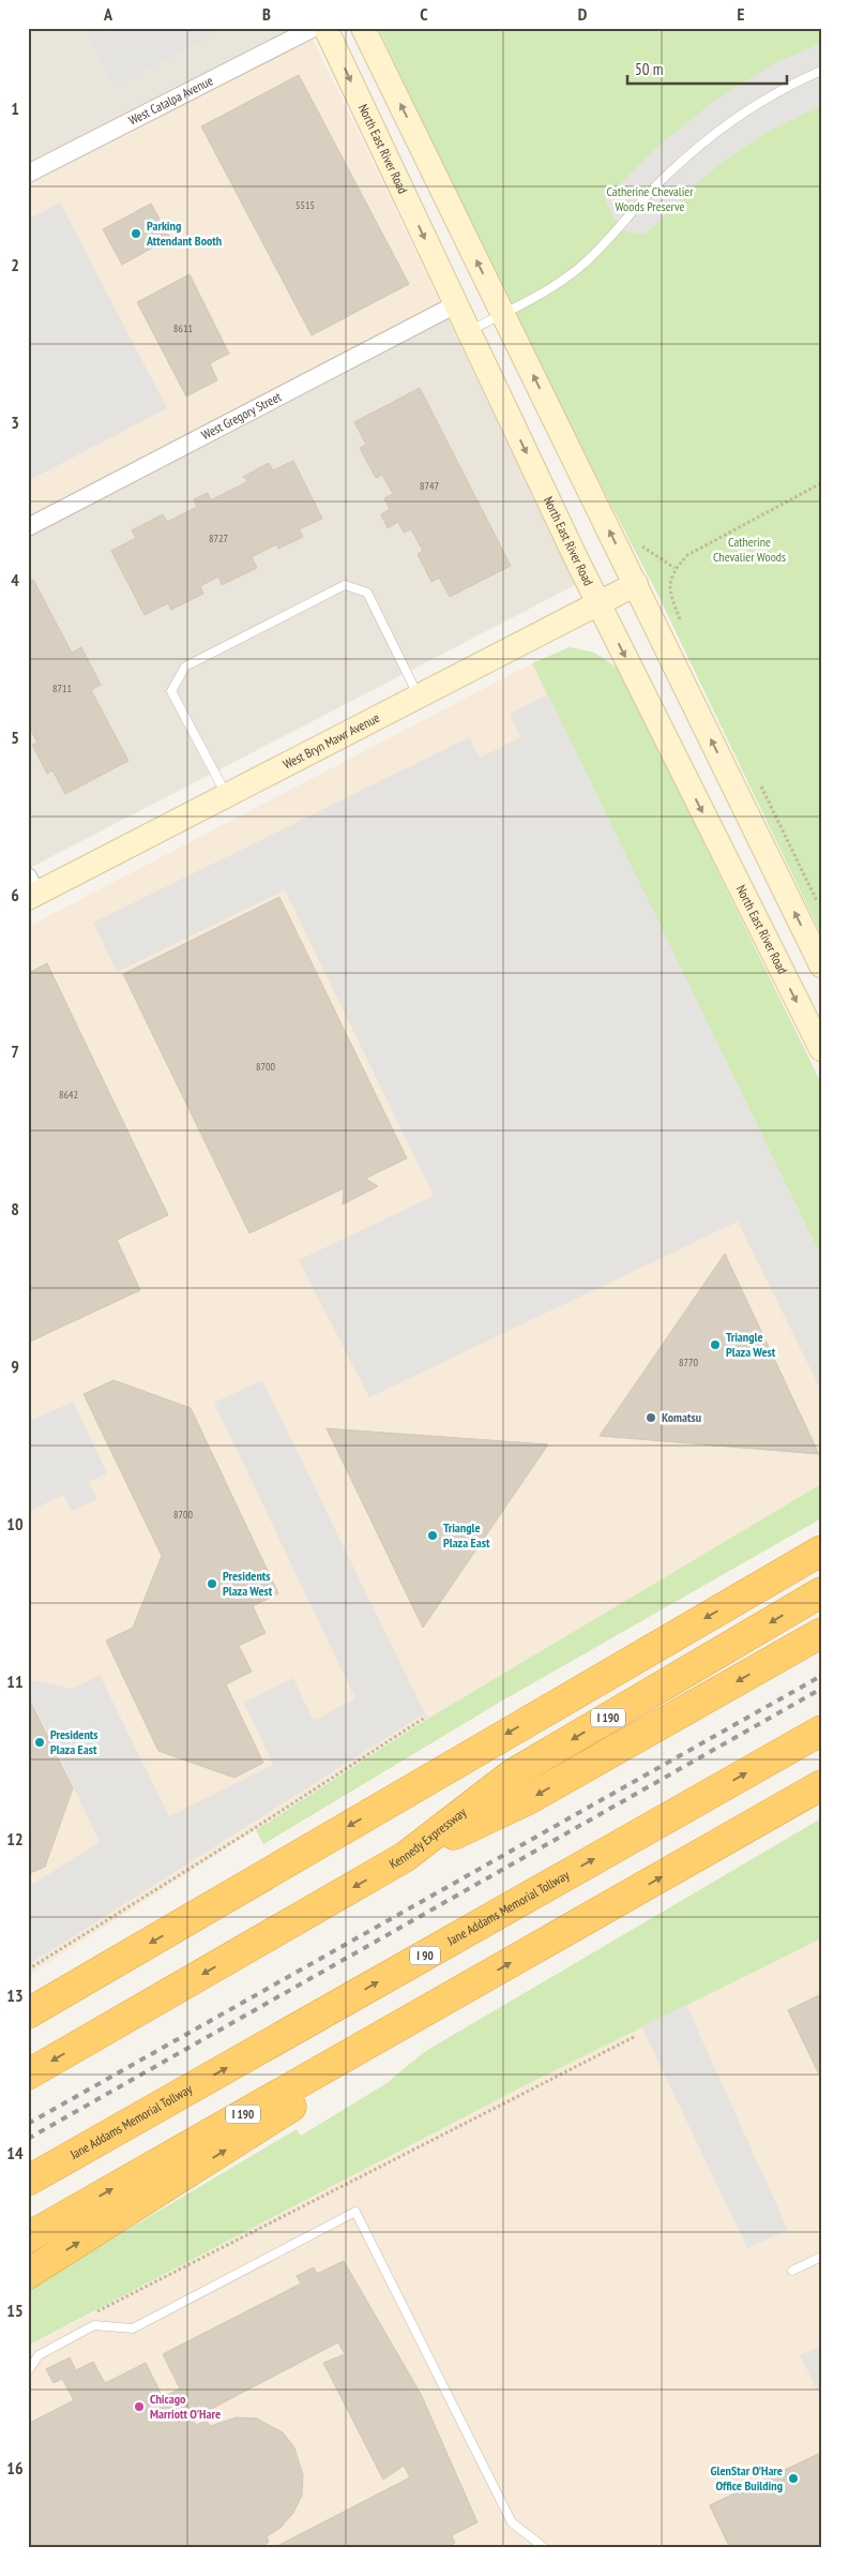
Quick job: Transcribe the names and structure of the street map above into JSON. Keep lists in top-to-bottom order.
{
  "streets": {
    "highway": [
      "I 190",
      "Kennedy Expressway",
      "Jane Addams Memorial Tollway",
      "I 90"
    ],
    "main road": ["North East River Road", "West Bryn Mawr Avenue"],
    "street": ["West Catalpa Avenue", "West Gregory Street"]
  },
  "crossings": [
    ["North East River Road", "West Gregory Street"],
    ["North East River Road", "West Bryn Mawr Avenue"]
  ],
  "parks": ["Catherine Chevalier Woods Preserve", "Catherine Chevalier Woods"],
  "places": [
    "Parking Attendant Booth",
    "Triangle Plaza West",
    "Komatsu",
    "Triangle Plaza East",
    "Presidents Plaza West",
    "Presidents Plaza East",
    "Chicago Marriott O'Hare",
    "GlenStar O’Hare Office Building"
  ],
  "house_numbers": [
    "5515",
    "8611",
    "8747",
    "8727",
    "8711",
    "8700",
    "8642",
    "8770",
    "8700"
  ],
  "scale_bar": "50 m",
  "grid": {
    "columns": [
      "A",
      "B",
      "C",
      "D",
      "E"
    ],
    "rows": [
      "1",
      "2",
      "3",
      "4",
      "5",
      "6",
      "7",
      "8",
      "9",
      "10",
      "11",
      "12",
      "13",
      "14",
      "15",
      "16"
    ]
  }
}
